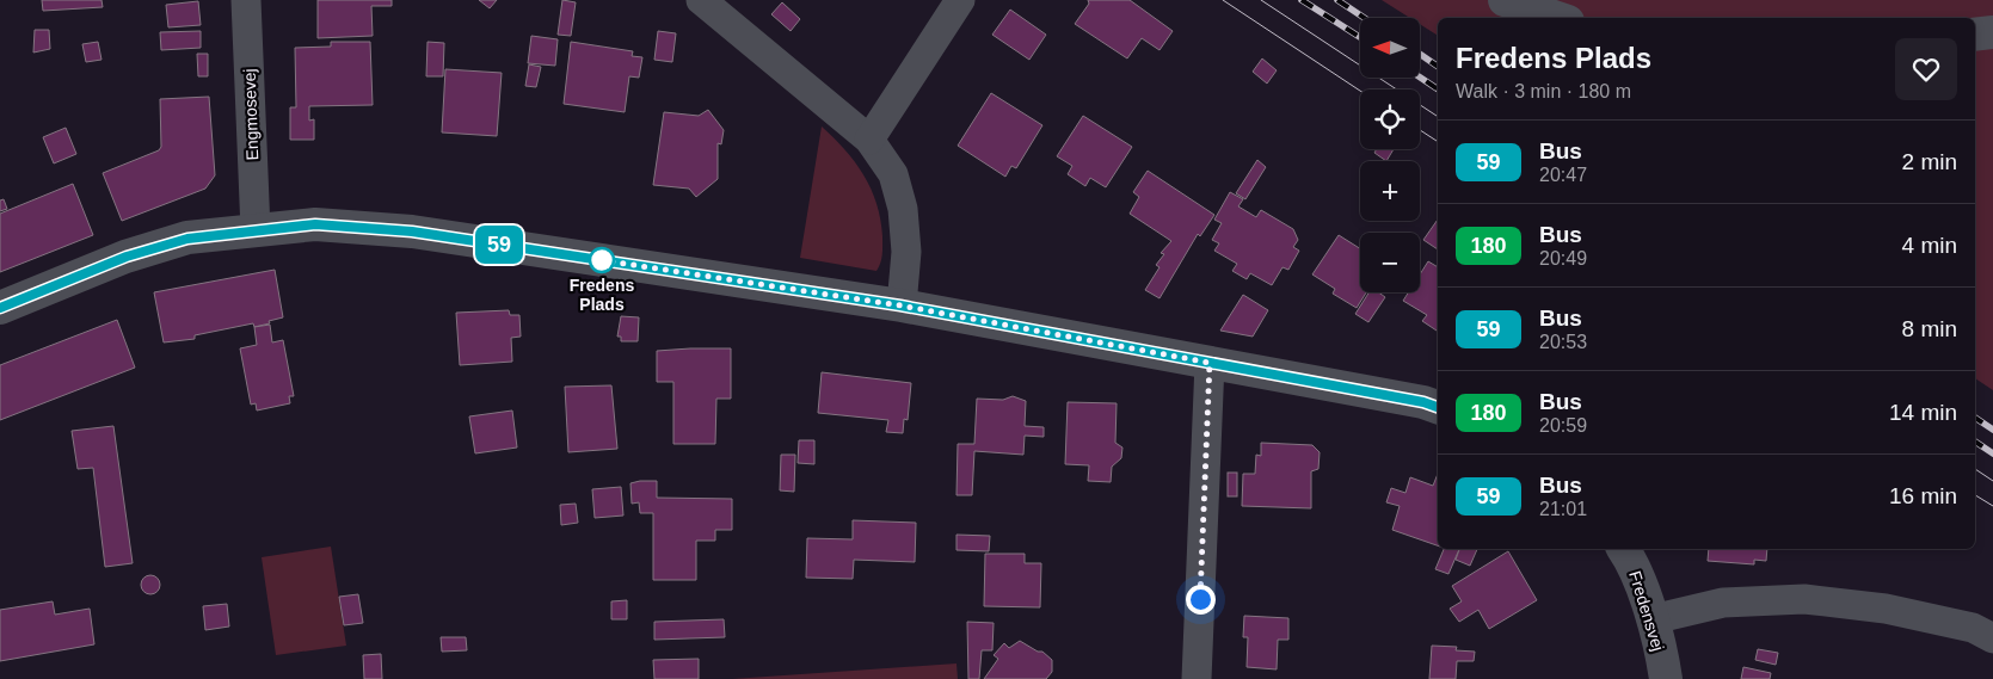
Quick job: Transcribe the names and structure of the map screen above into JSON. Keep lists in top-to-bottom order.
{
  "streets": {
    "street": ["Engmosevej", "Fredensvej"]
  },
  "places": ["Fredens Plads"],
  "lines": ["bus line 59"],
  "north": "left",
  "page": {
    "on_map": "59",
    "map_buttons": ["+", "−"],
    "heading": ["Fredens Plads", "Walk · 3 min · 180 m"],
    "list": [
      {
        "mark": "59",
        "name": "Bus",
        "note": "20:47",
        "value": "2 min"
      },
      {
        "mark": "180",
        "name": "Bus",
        "note": "20:49",
        "value": "4 min"
      },
      {
        "mark": "59",
        "name": "Bus",
        "note": "20:53",
        "value": "8 min"
      },
      {
        "mark": "180",
        "name": "Bus",
        "note": "20:59",
        "value": "14 min"
      },
      {
        "mark": "59",
        "name": "Bus",
        "note": "21:01",
        "value": "16 min"
      }
    ]
  }
}
